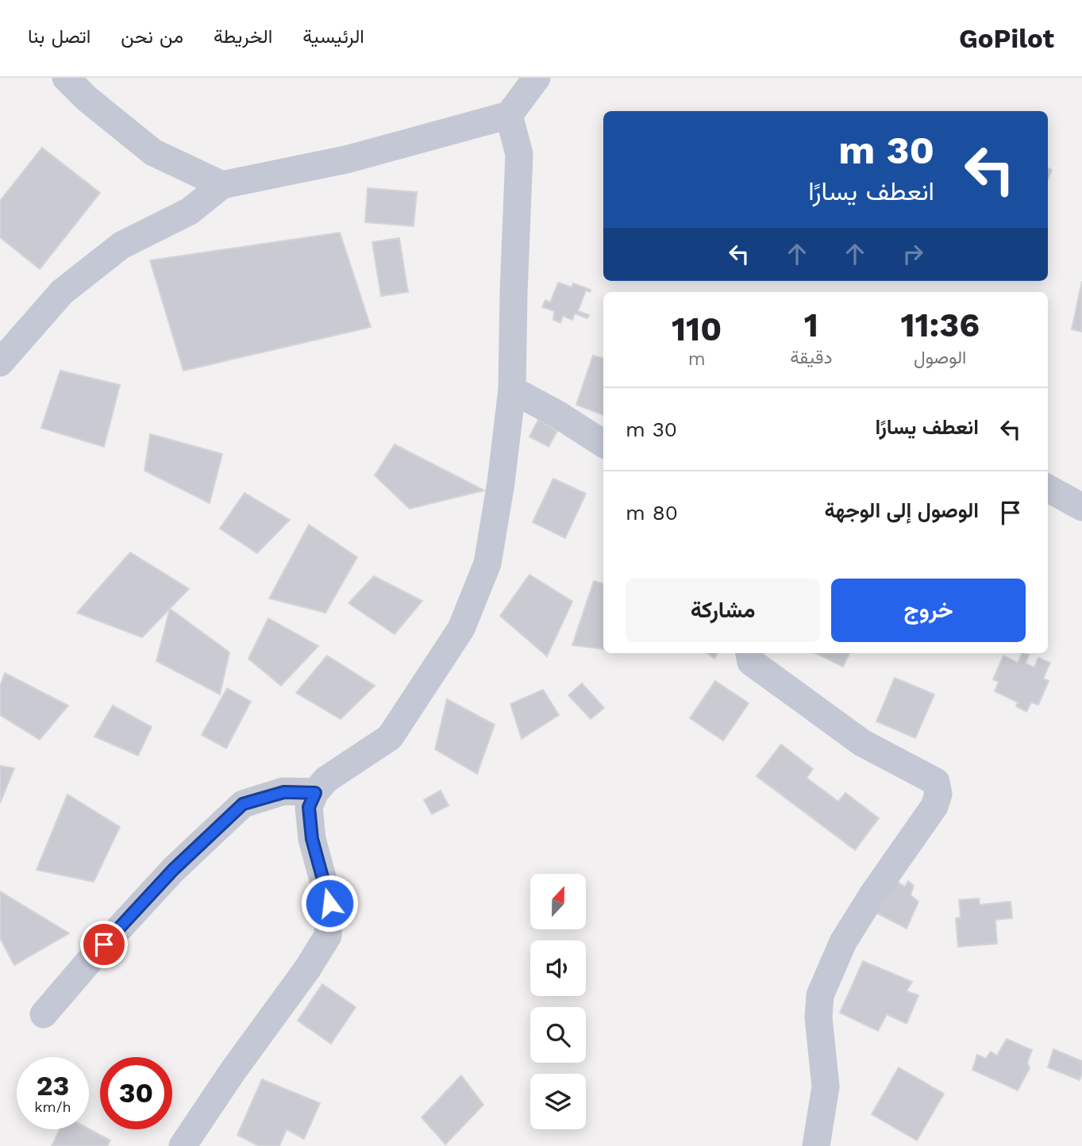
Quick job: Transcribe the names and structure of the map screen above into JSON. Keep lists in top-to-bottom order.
{
  "north": "top",
  "page": {
    "header": "GoPilot",
    "nav": [
      "الرئيسية",
      "الخريطة",
      "من نحن",
      "اتصل بنا"
    ],
    "turn": ["30 m", "انعطف يسارًا"],
    "eta": [
      "11:36",
      "الوصول",
      "1",
      "دقيقة",
      "110",
      "m"
    ],
    "list": [
      {
        "name": "انعطف يسارًا",
        "value": "30 m"
      },
      {
        "name": "الوصول إلى الوجهة",
        "value": "80 m"
      }
    ],
    "buttons": ["خروج", "مشاركة"],
    "speed": "23 km/h",
    "limit": "30"
  }
}
